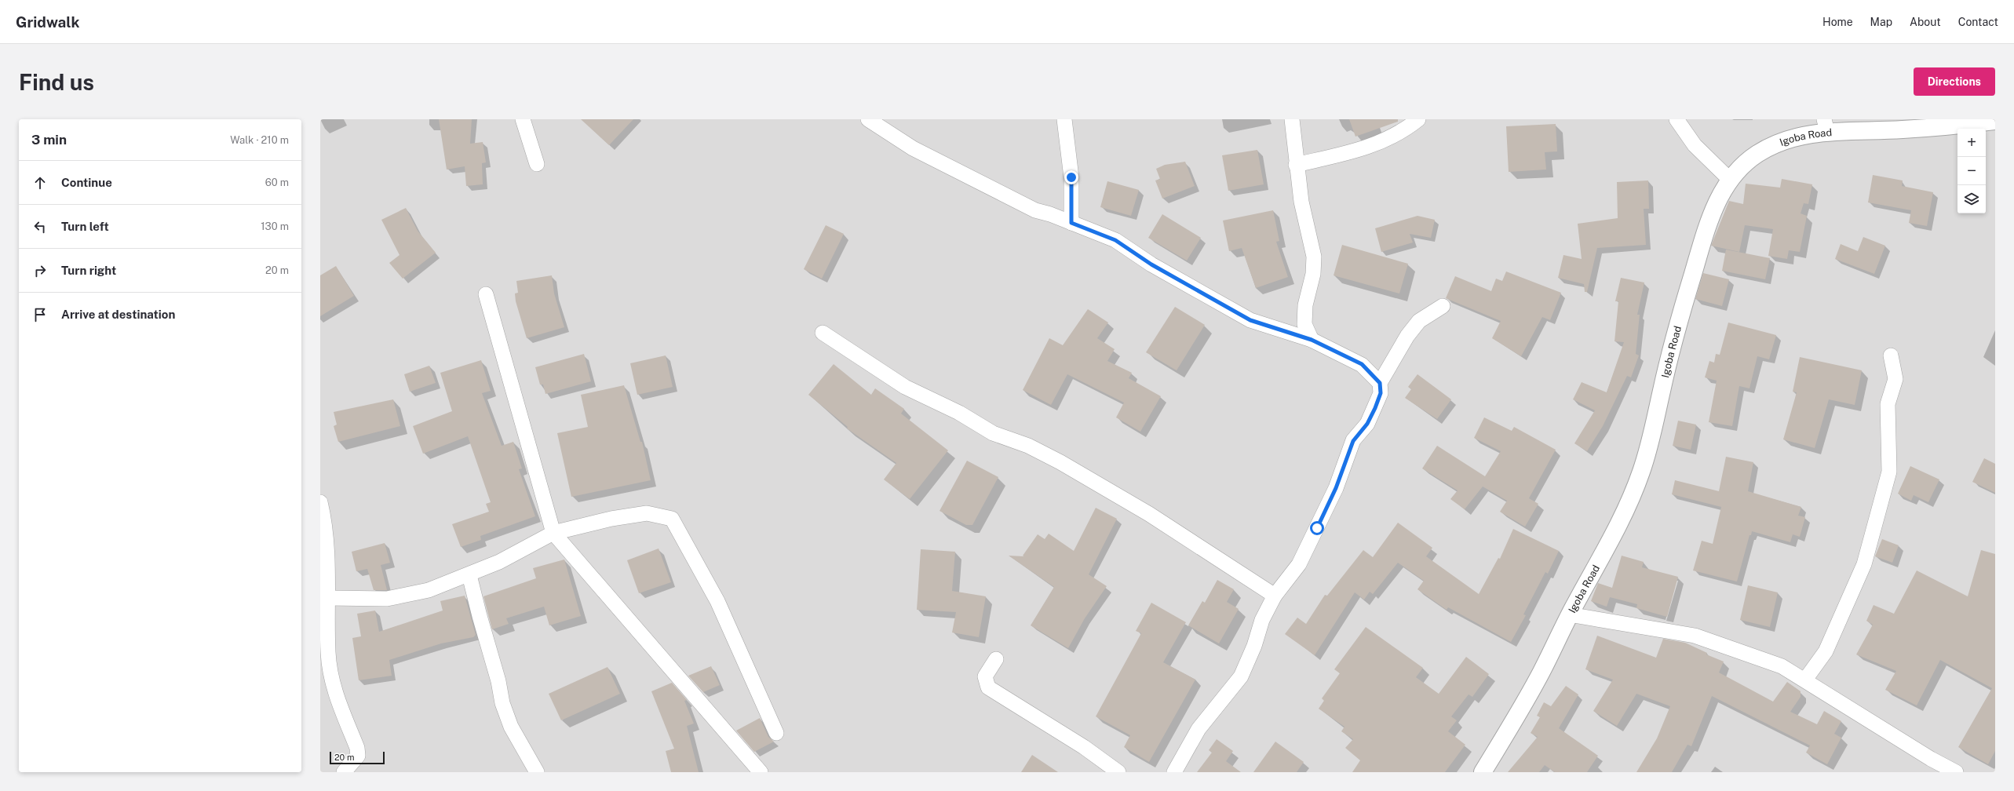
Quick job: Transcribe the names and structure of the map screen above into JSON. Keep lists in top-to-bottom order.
{
  "streets": {
    "street": ["Igoba Road"]
  },
  "scale_bar": "20 m",
  "page": {
    "header": "Gridwalk",
    "nav": [
      "Home",
      "Map",
      "About",
      "Contact"
    ],
    "buttons": "Directions",
    "title": "Find us",
    "heading": ["3 min", "Walk · 210 m"],
    "map_buttons": ["+", "−"],
    "list": [
      ["Continue", "60 m"],
      ["Turn left", "130 m"],
      ["Turn right", "20 m"],
      "Arrive at destination"
    ],
    "scale": "20 m"
  }
}
